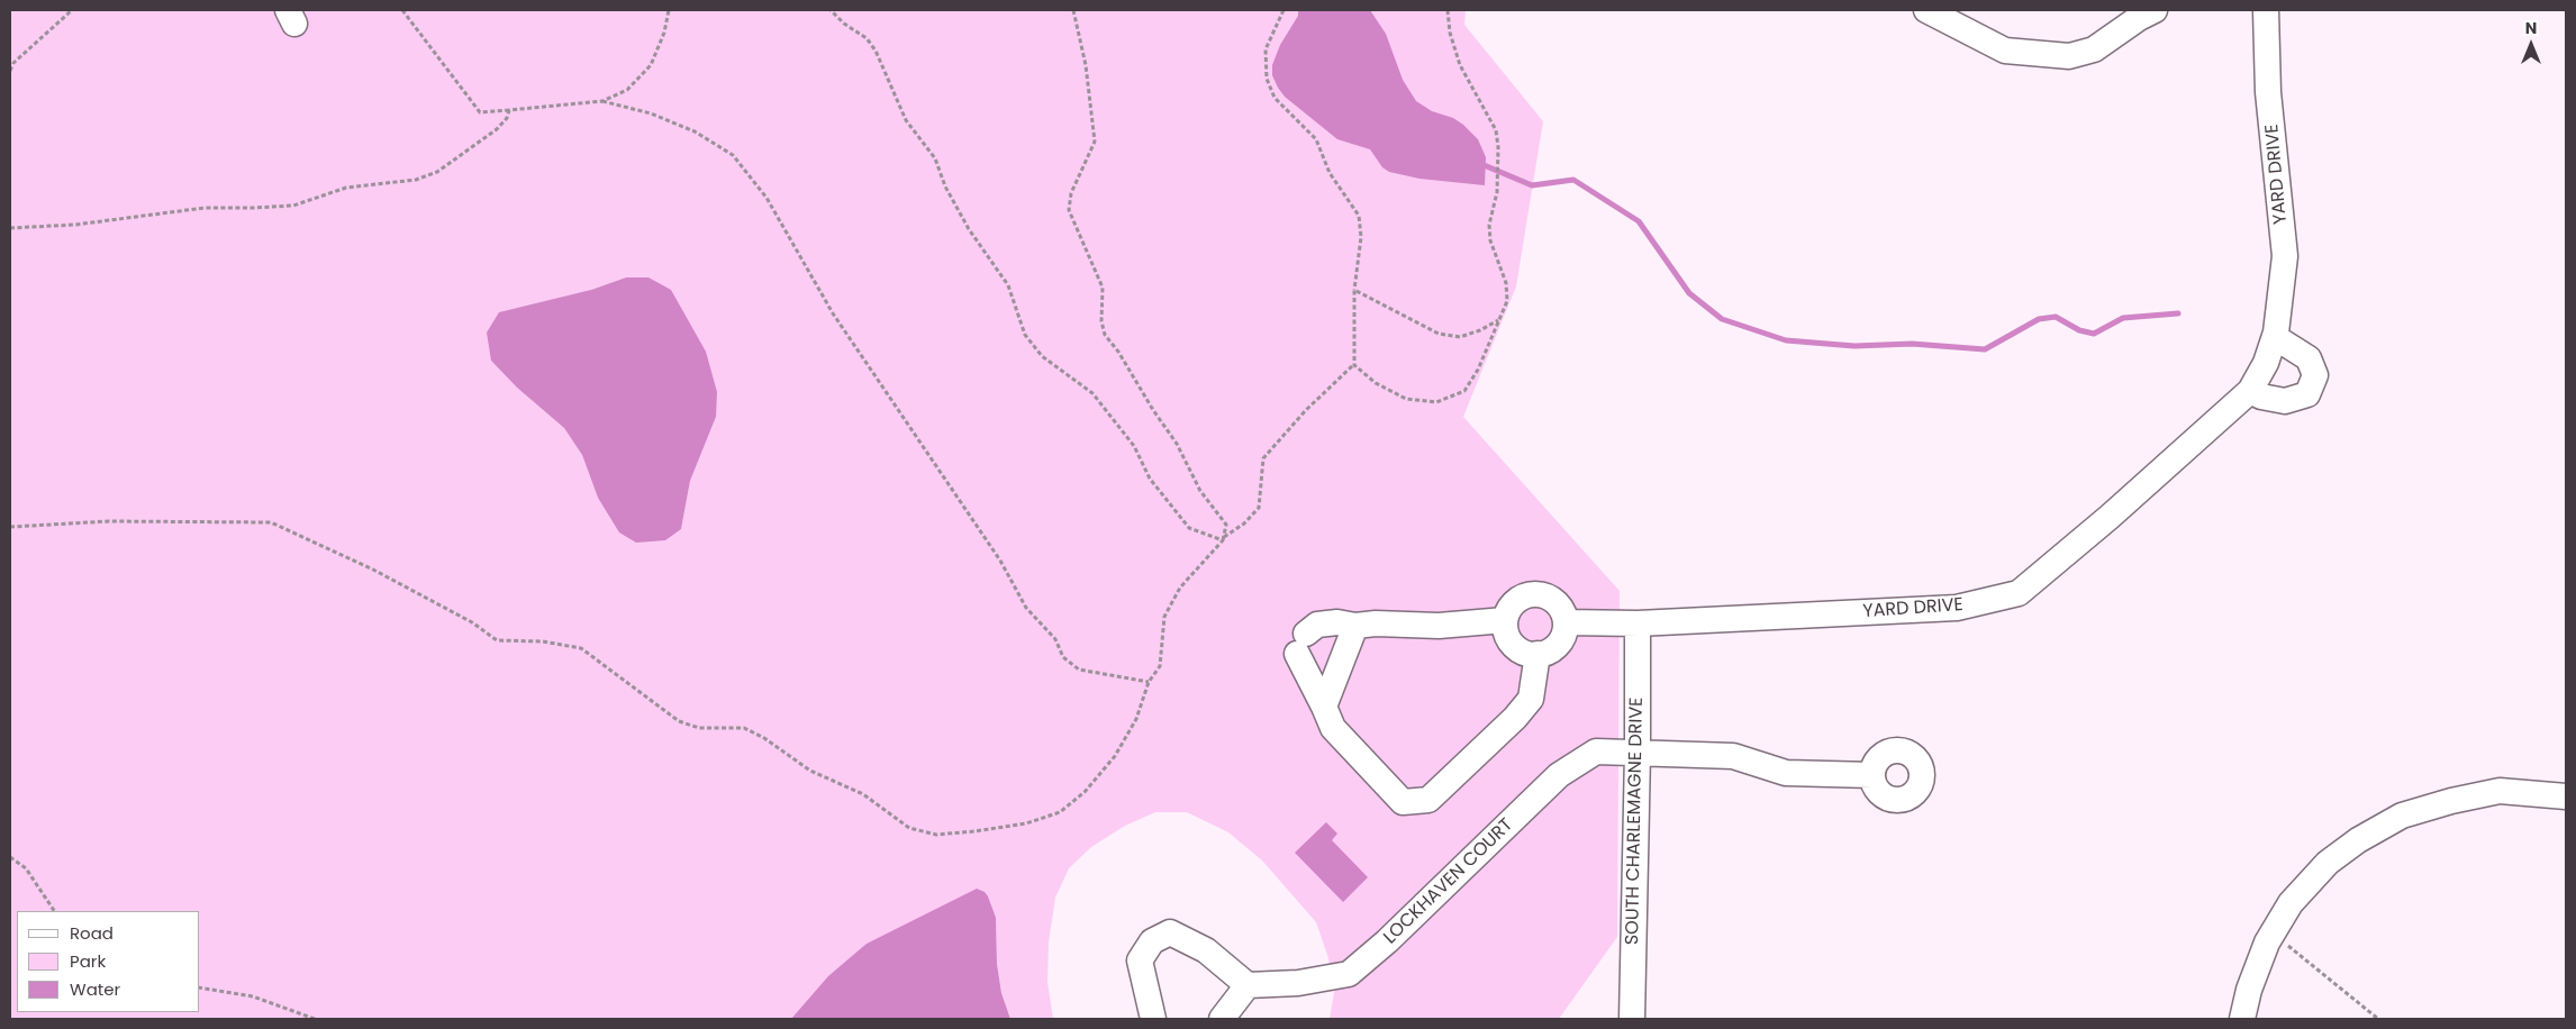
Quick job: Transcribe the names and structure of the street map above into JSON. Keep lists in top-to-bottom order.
{
  "streets": {
    "street": ["YARD DRIVE", "SOUTH CHARLEMAGNE DRIVE", "LOCKHAVEN COURT"]
  },
  "crossings": [
    ["YARD DRIVE", "SOUTH CHARLEMAGNE DRIVE"],
    ["SOUTH CHARLEMAGNE DRIVE", "LOCKHAVEN COURT"]
  ],
  "legend": ["Road", "Park", "Water"],
  "north": "top"
}
